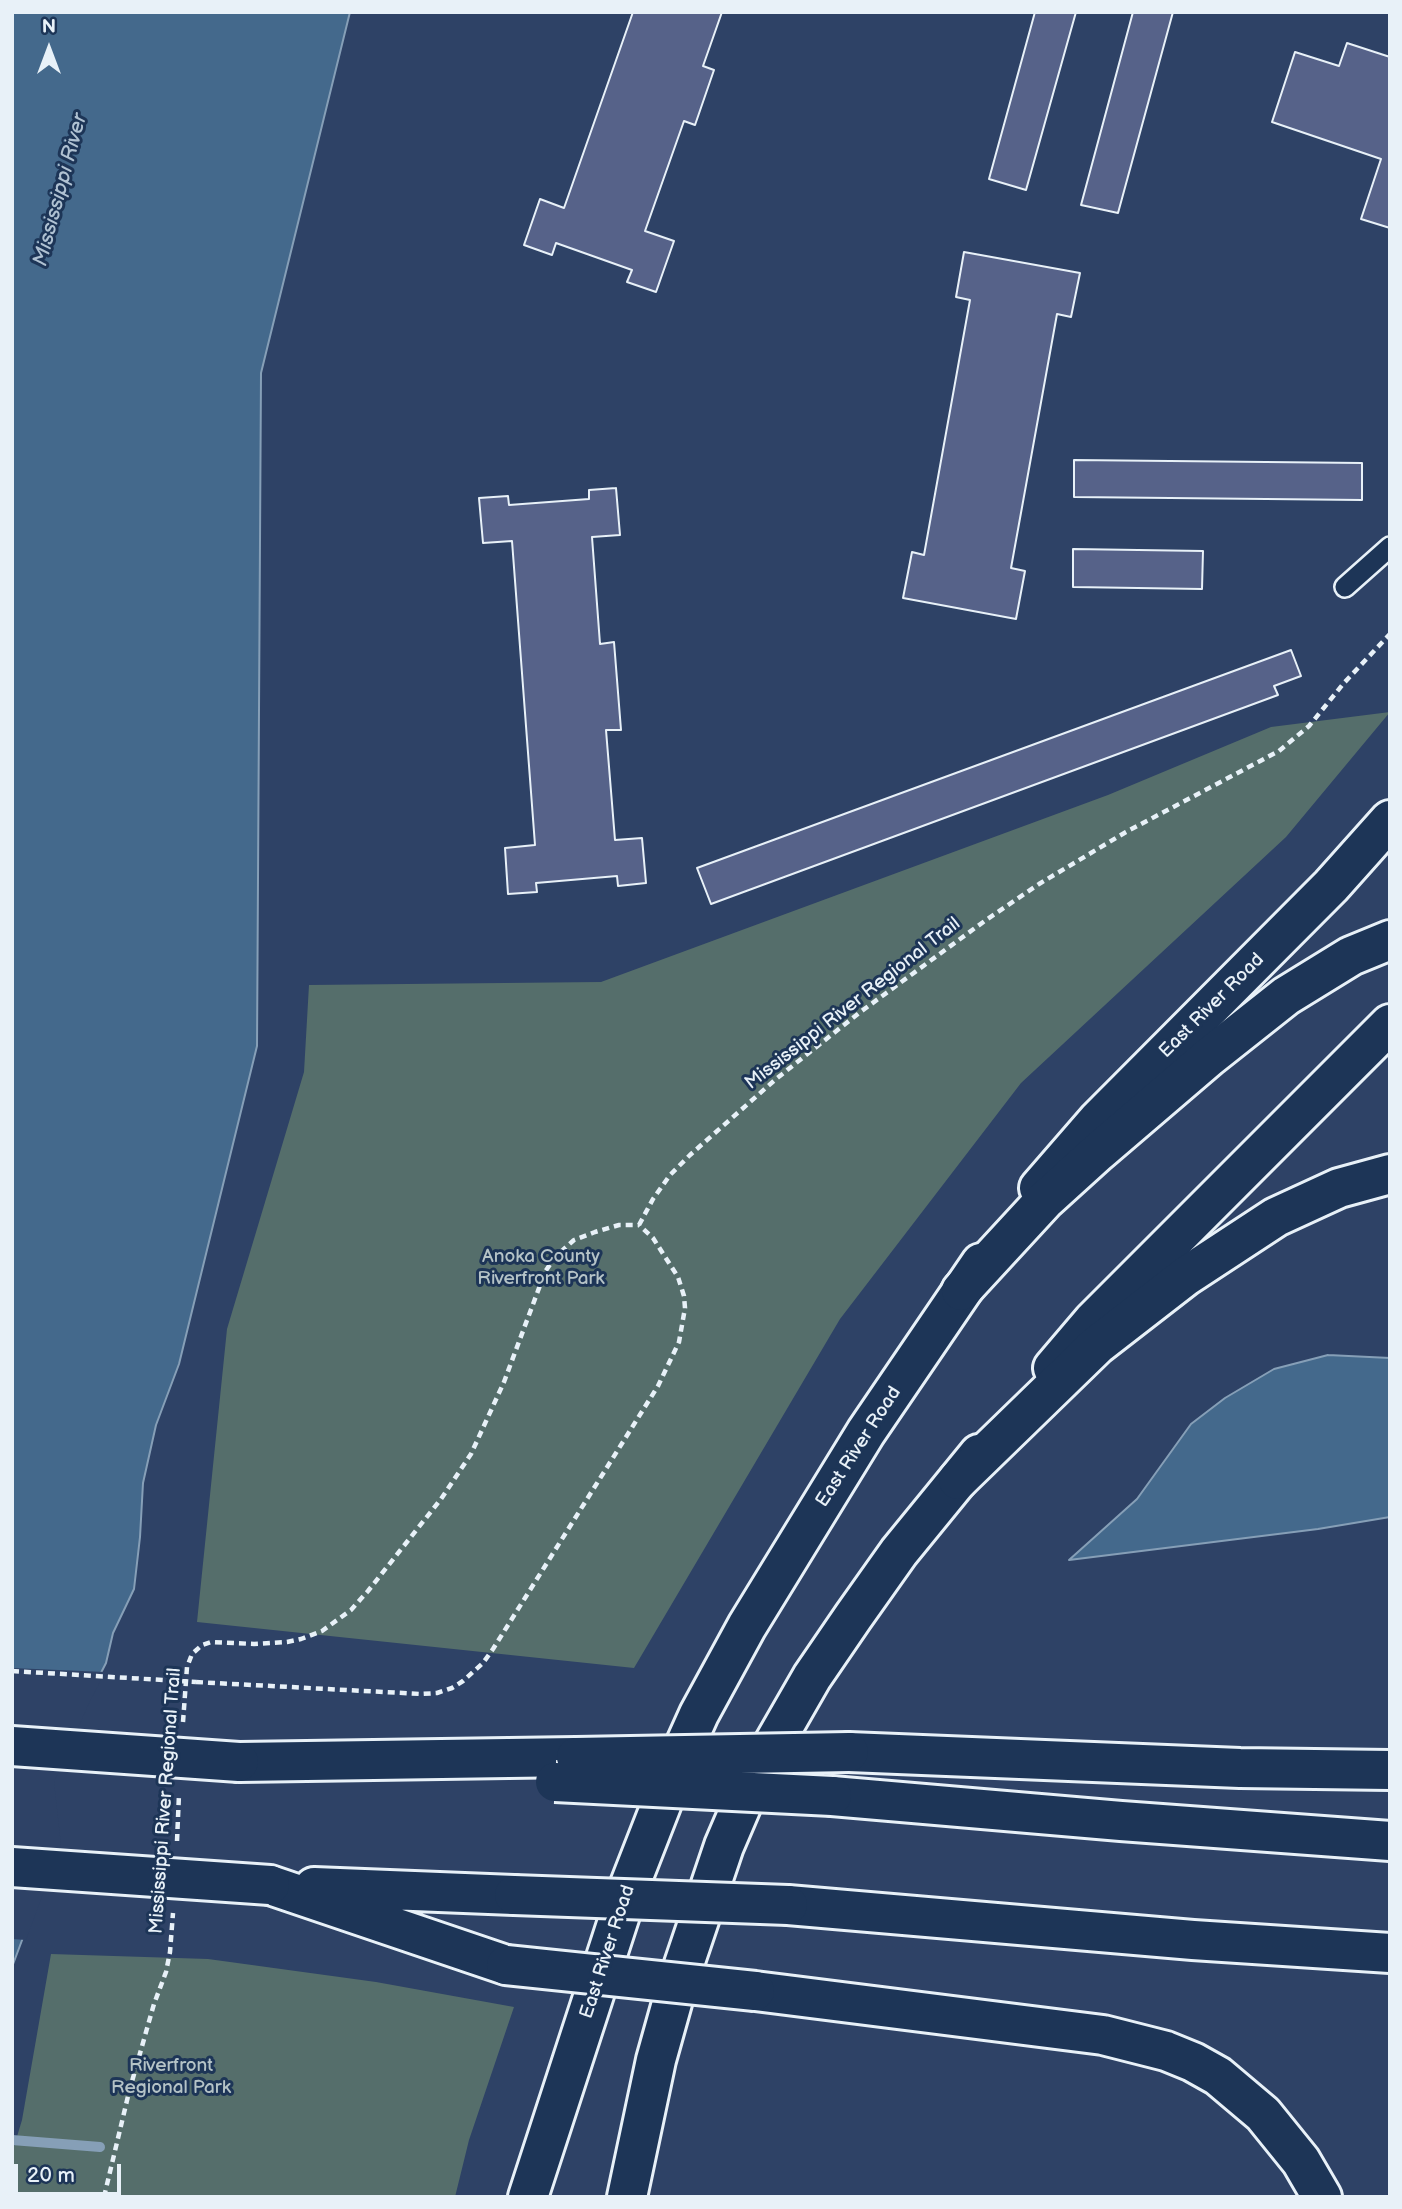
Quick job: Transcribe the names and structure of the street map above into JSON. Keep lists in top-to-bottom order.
{
  "streets": {
    "main road": ["East River Road"],
    "path": ["Mississippi River Regional Trail"]
  },
  "water": ["Mississippi River"],
  "parks": ["Anoka County Riverfront Park", "Riverfront Regional Park"],
  "scale_bar": "20 m",
  "north": "top"
}
